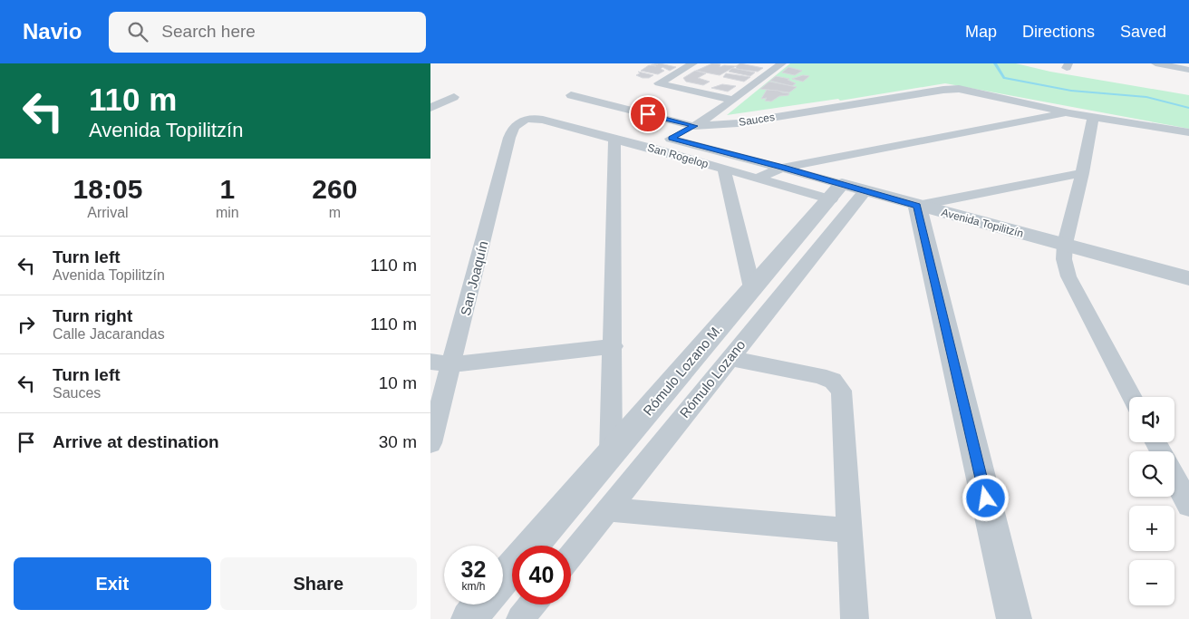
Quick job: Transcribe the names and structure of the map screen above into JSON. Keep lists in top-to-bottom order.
{
  "streets": {
    "street": [
      "Sauces",
      "San Rogelop",
      "Avenida Topilitzín",
      "San Joaquín",
      "Rómulo Lozano M.",
      "Rómulo Lozano"
    ]
  },
  "crossings": [
    ["San Rogelop", "Avenida Topilitzín"],
    ["San Rogelop", "San Joaquín"],
    ["San Rogelop", "Rómulo Lozano M."],
    ["San Rogelop", "Rómulo Lozano"],
    ["Avenida Topilitzín", "Rómulo Lozano M."],
    ["Avenida Topilitzín", "Rómulo Lozano"],
    ["Rómulo Lozano M.", "Rómulo Lozano"]
  ],
  "page": {
    "header": "Navio",
    "search": "Search here",
    "nav": ["Map", "Directions", "Saved"],
    "turn": ["110 m", "Avenida Topilitzín"],
    "eta": [
      "18:05",
      "Arrival",
      "1",
      "min",
      "260",
      "m"
    ],
    "list": [
      {
        "name": "Turn left",
        "note": "Avenida Topilitzín",
        "value": "110 m"
      },
      {
        "name": "Turn right",
        "note": "Calle Jacarandas",
        "value": "110 m"
      },
      {
        "name": "Turn left",
        "note": "Sauces",
        "value": "10 m"
      },
      {
        "name": "Arrive at destination",
        "value": "30 m"
      }
    ],
    "map_buttons": ["+", "−"],
    "speed": "32 km/h",
    "limit": "40",
    "buttons": ["Exit", "Share"]
  }
}
